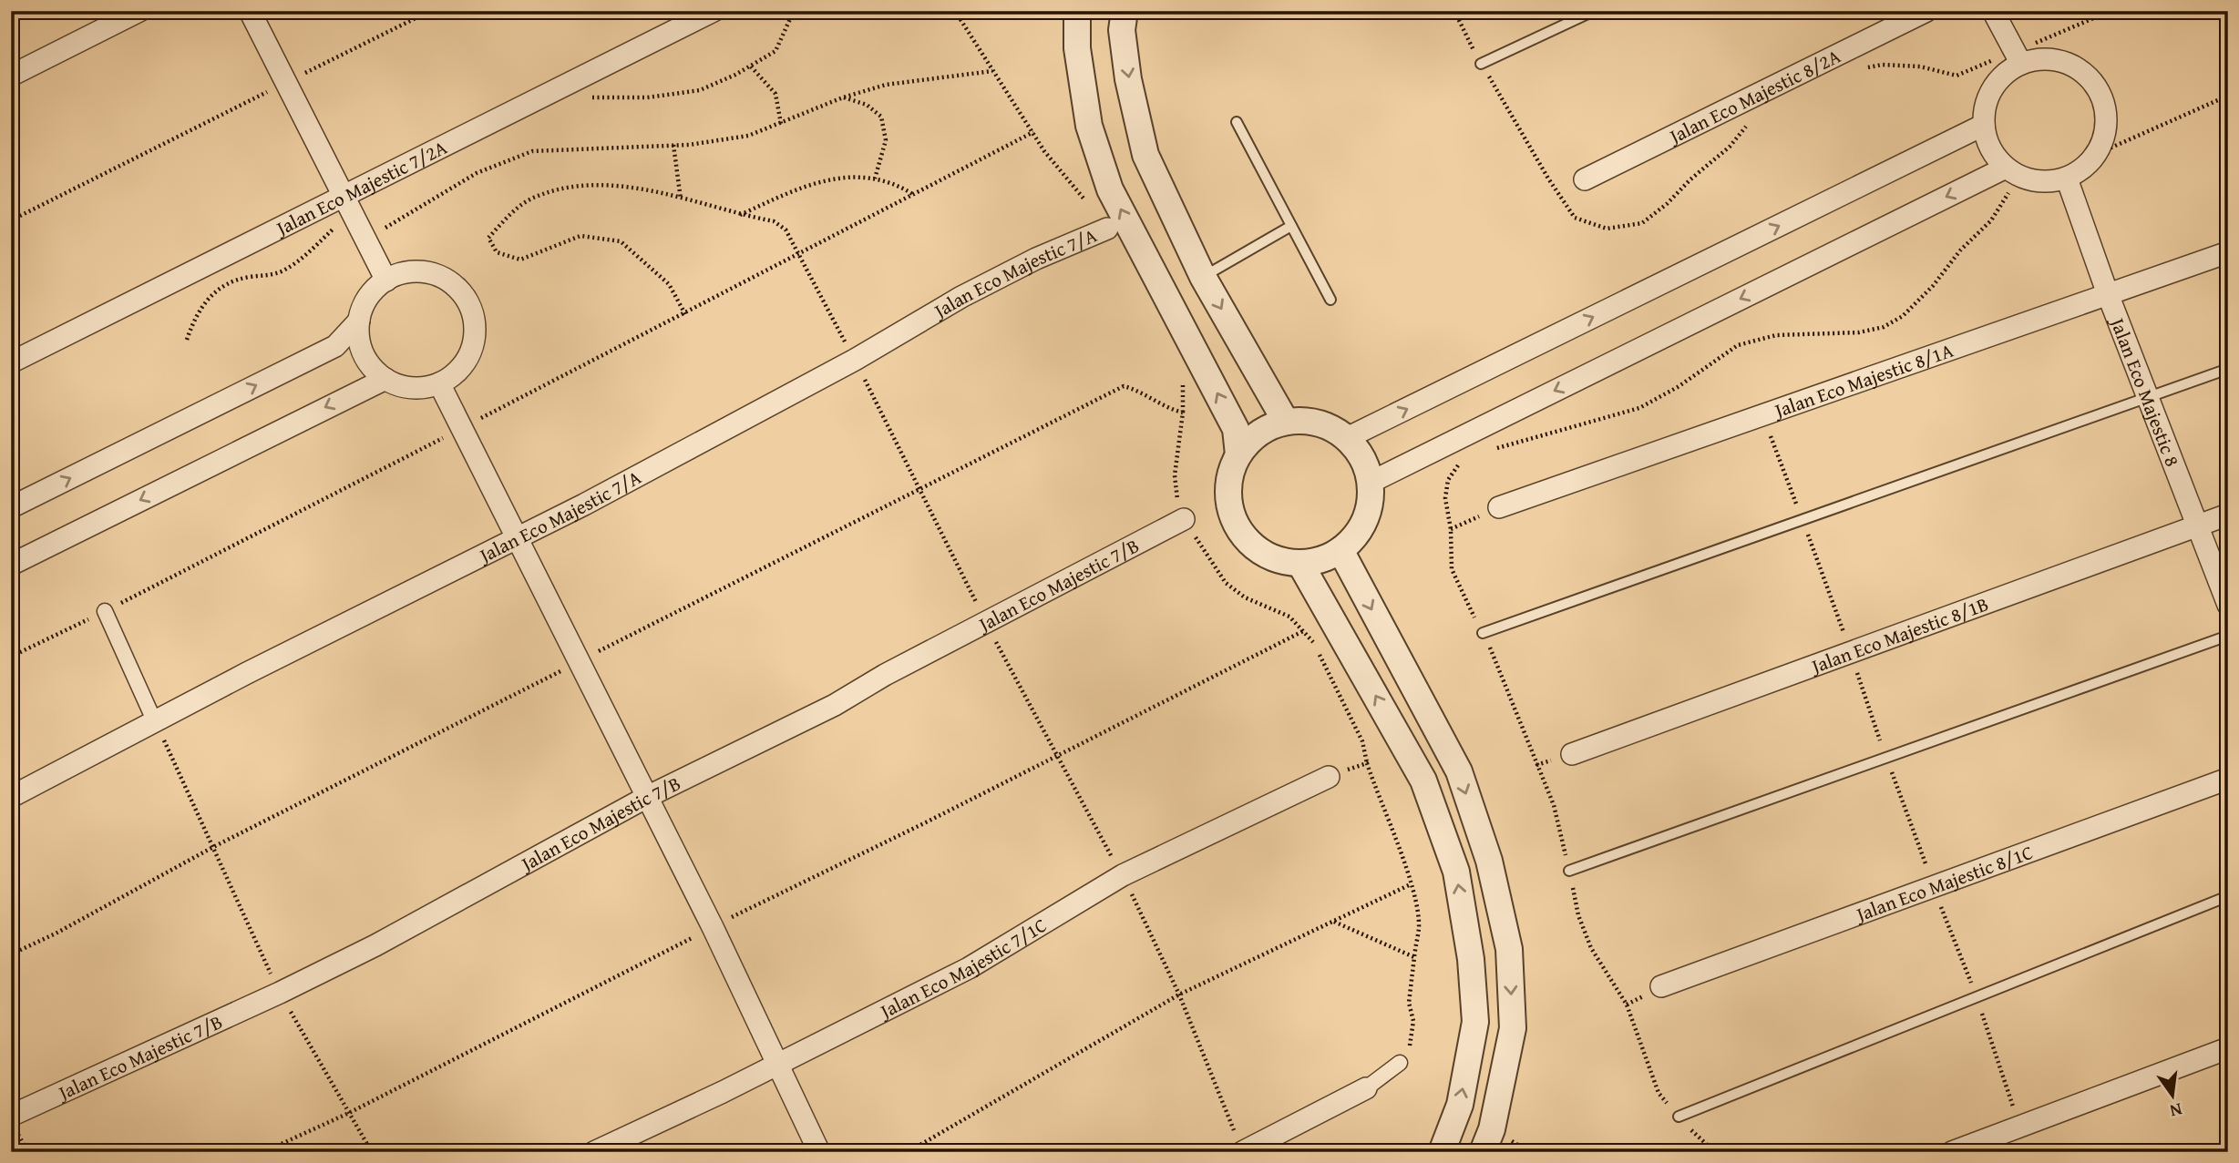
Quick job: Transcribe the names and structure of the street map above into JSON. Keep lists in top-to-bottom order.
{
  "streets": {
    "street": [
      "Jalan Eco Majestic 8/2A",
      "Jalan Eco Majestic 7/2A",
      "Jalan Eco Majestic 7/A",
      "Jalan Eco Majestic 8/1A",
      "Jalan Eco Majestic 8",
      "Jalan Eco Majestic 7/B",
      "Jalan Eco Majestic 8/1B",
      "Jalan Eco Majestic 8/1C",
      "Jalan Eco Majestic 7/1C"
    ]
  },
  "crossings": [
    ["Jalan Eco Majestic 8/1A", "Jalan Eco Majestic 8"],
    ["Jalan Eco Majestic 8", "Jalan Eco Majestic 8/1B"]
  ],
  "north": "bottom"
}
